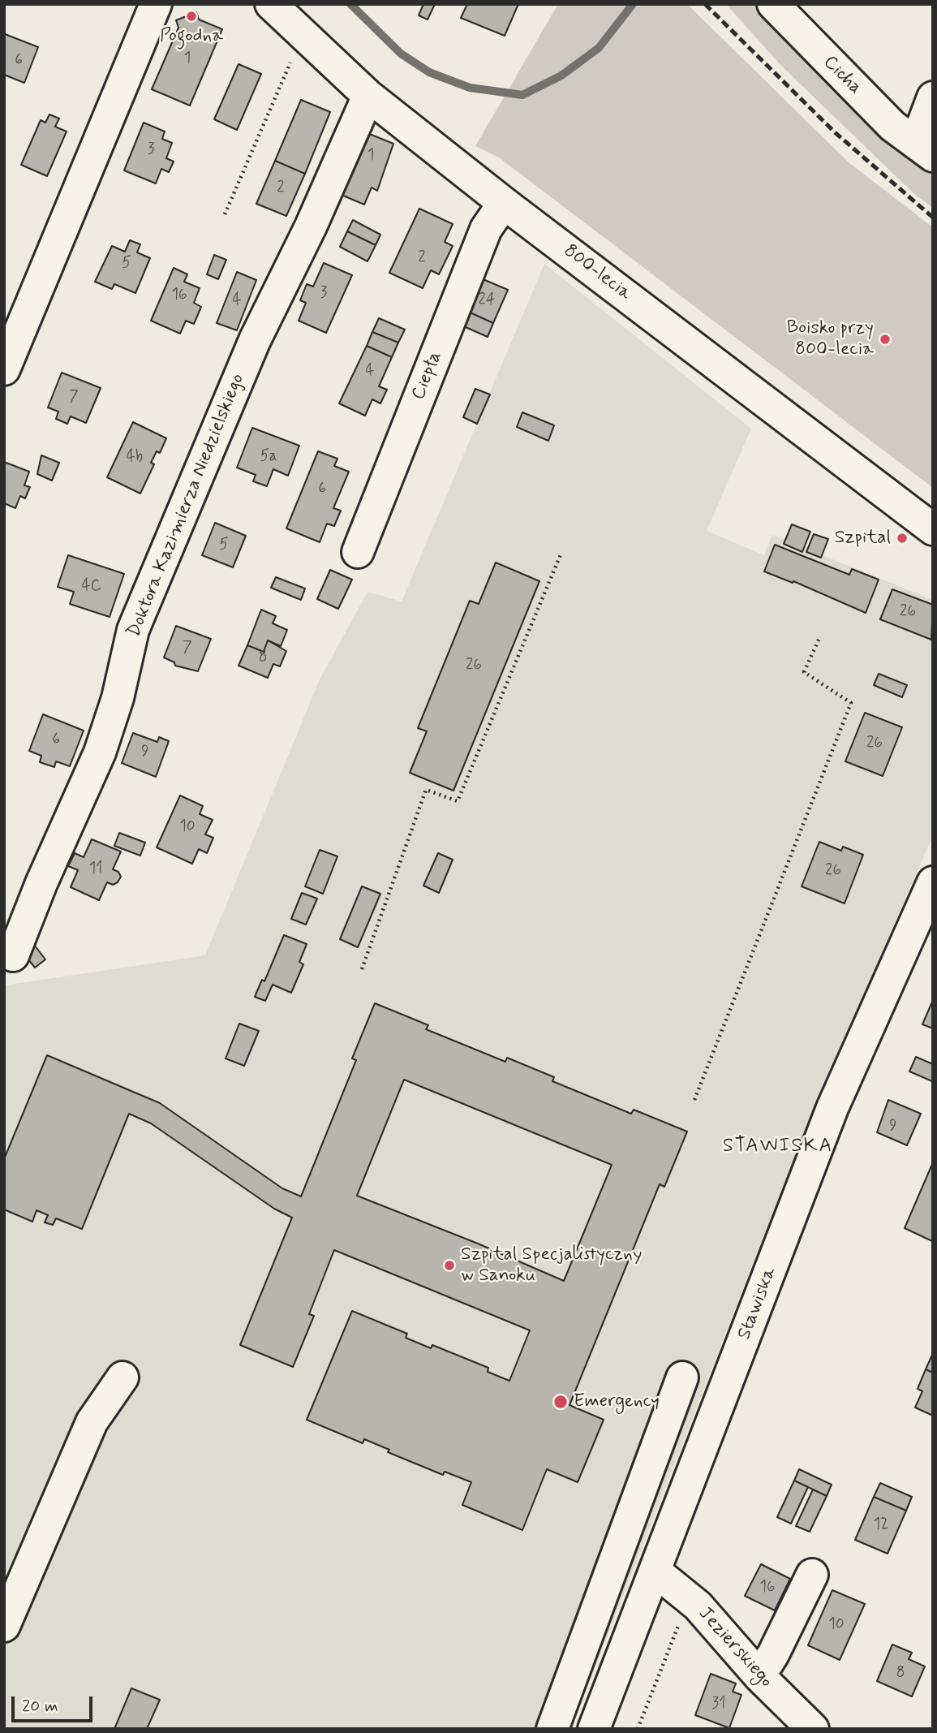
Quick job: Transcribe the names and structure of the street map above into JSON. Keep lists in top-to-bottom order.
{
  "streets": {
    "street": [
      "Cicha",
      "800-lecia",
      "Ciepła",
      "Doktora Kazimierza Niedzielskiego",
      "Stawiska",
      "Jezierskiego"
    ]
  },
  "crossings": [
    ["800-lecia", "Ciepła"],
    ["800-lecia", "Doktora Kazimierza Niedzielskiego"],
    ["Stawiska", "Jezierskiego"]
  ],
  "districts": ["STAWISKA"],
  "places": [
    "Pogodna",
    "Boisko przy 800-lecia",
    "Szpital",
    "Szpital Specjalistyczny w Sanoku",
    "Emergency"
  ],
  "house_numbers": [
    "1",
    "6",
    "3",
    "1",
    "2",
    "2",
    "5",
    "3",
    "16",
    "24",
    "4",
    "4",
    "7",
    "5a",
    "4b",
    "6",
    "5",
    "4C",
    "26",
    "7",
    "8",
    "26",
    "6",
    "26",
    "9",
    "10",
    "11",
    "26",
    "9",
    "12",
    "16",
    "10",
    "8",
    "31"
  ],
  "scale_bar": "20 m"
}
